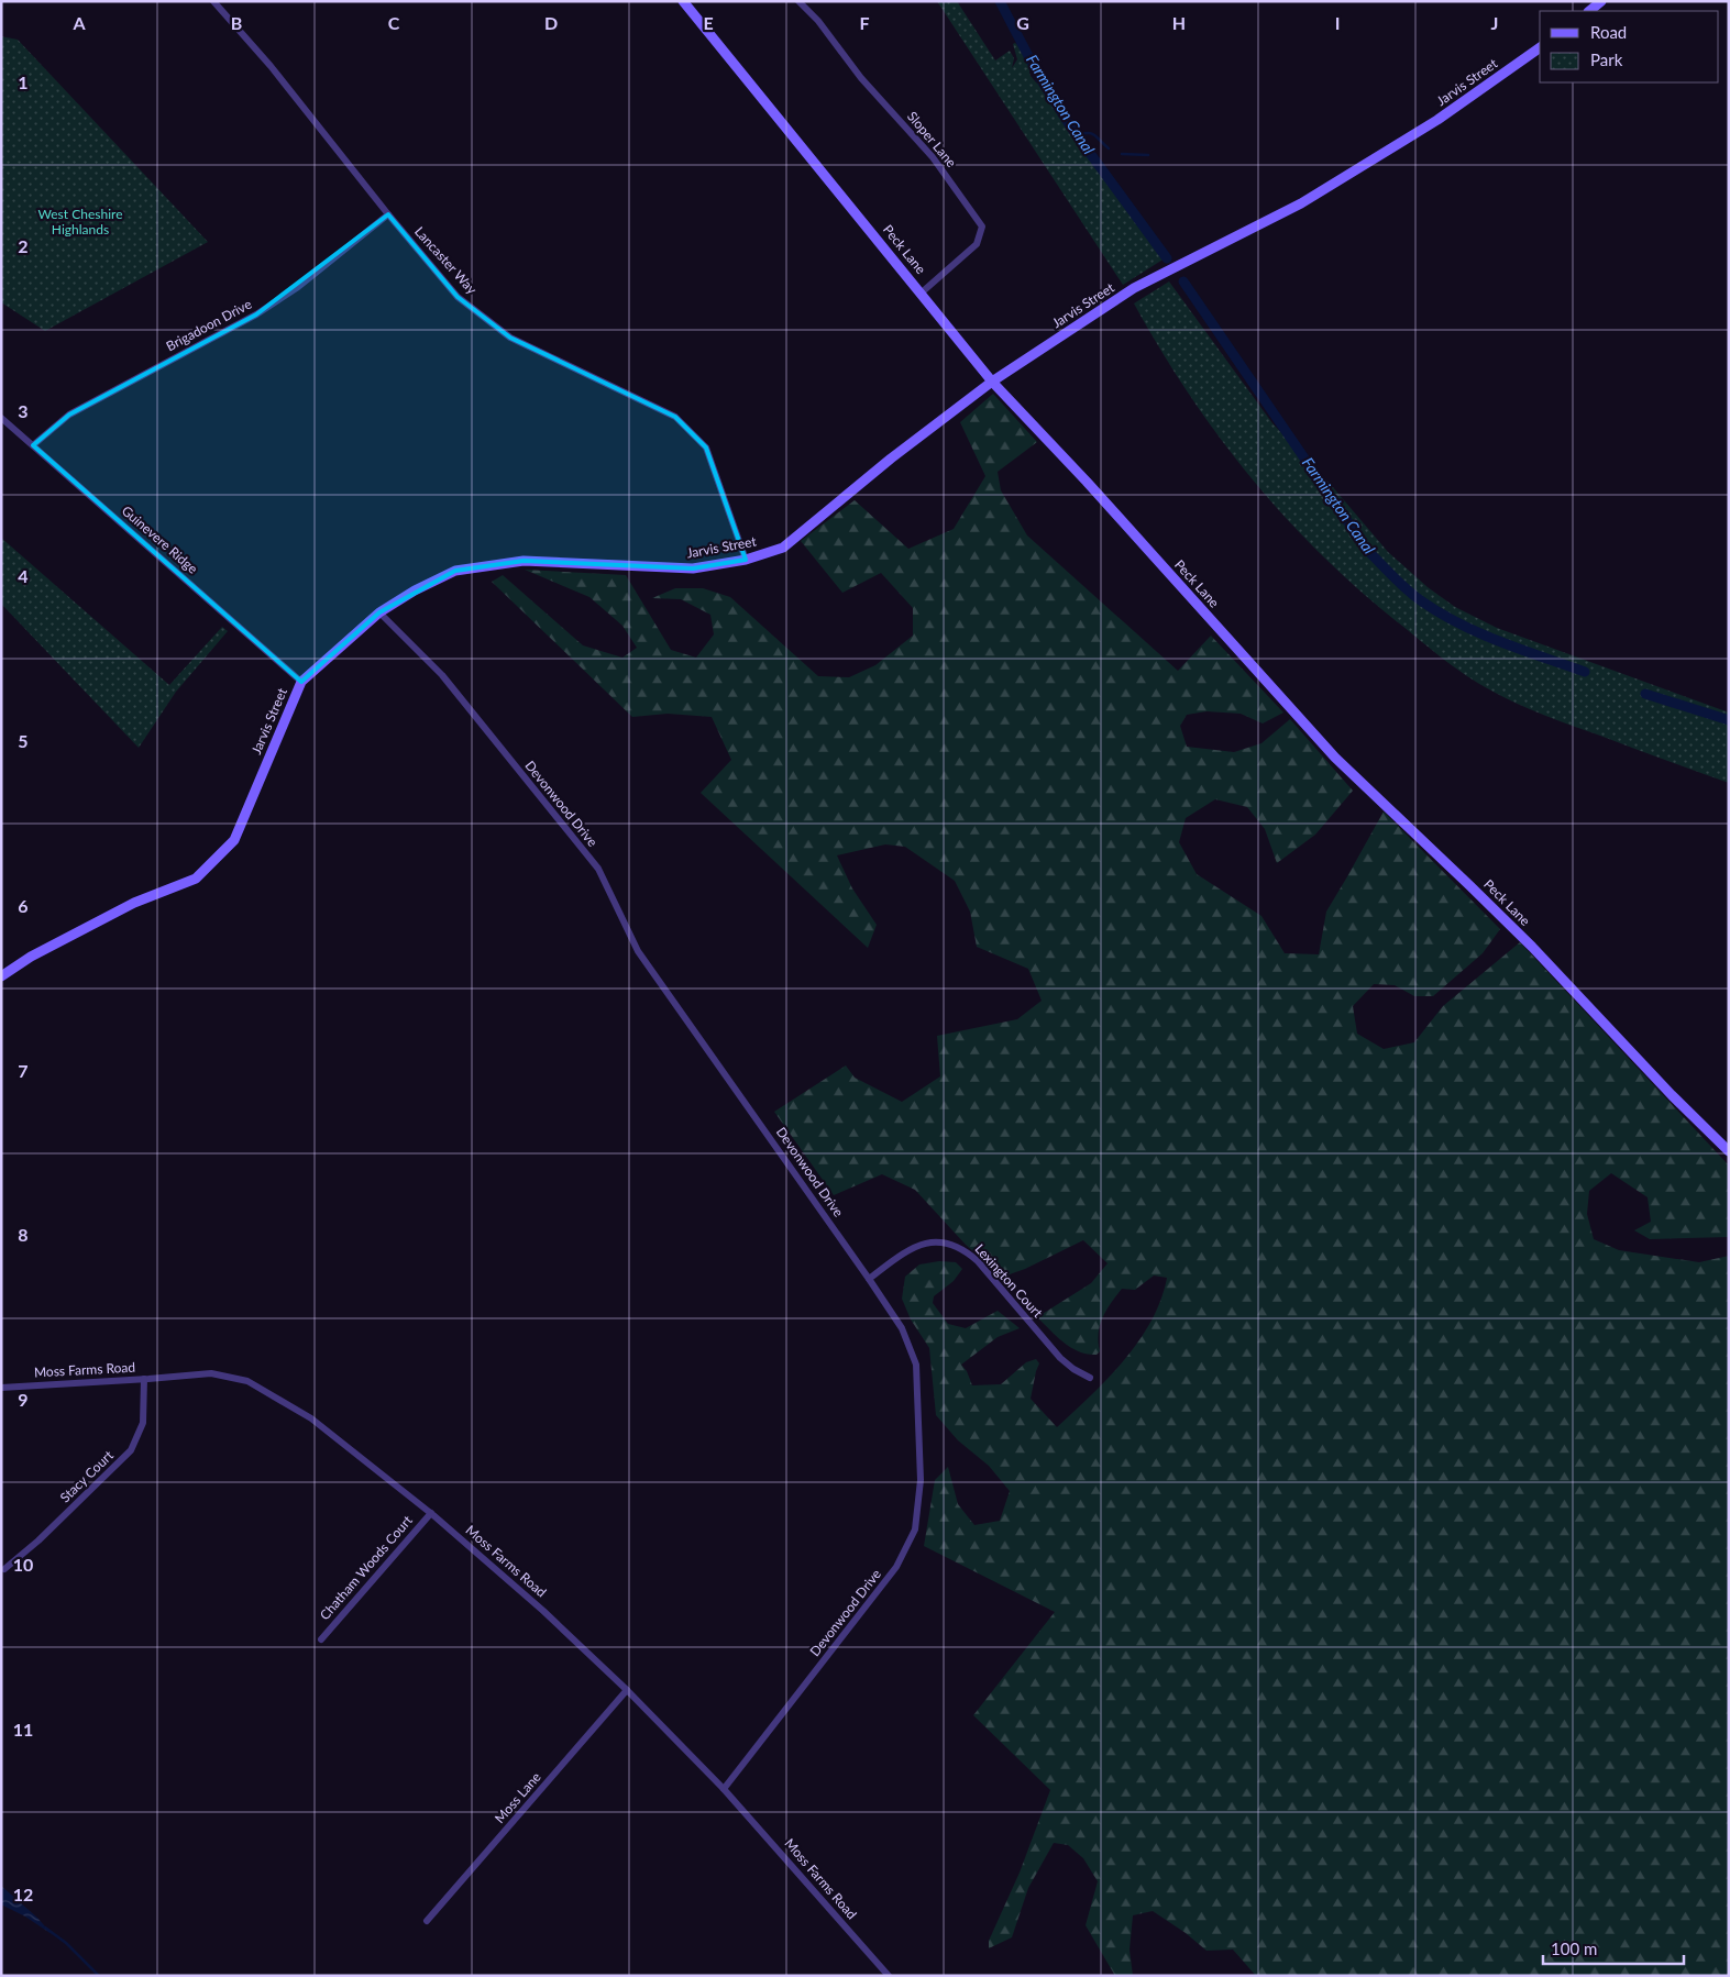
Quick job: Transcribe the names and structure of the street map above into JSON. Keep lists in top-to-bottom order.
{
  "streets": {
    "street": [
      "Jarvis Street",
      "Sloper Lane",
      "Peck Lane",
      "Lancaster Way",
      "Brigadoon Drive",
      "Guinevere Ridge",
      "Devonwood Drive",
      "Lexington Court",
      "Moss Farms Road",
      "Stacy Court",
      "Chatham Woods Court",
      "Moss Lane"
    ]
  },
  "crossings": [
    ["Jarvis Street", "Peck Lane"],
    ["Jarvis Street", "Lancaster Way"],
    ["Jarvis Street", "Guinevere Ridge"],
    ["Jarvis Street", "Devonwood Drive"],
    ["Sloper Lane", "Peck Lane"],
    ["Lancaster Way", "Brigadoon Drive"],
    ["Brigadoon Drive", "Guinevere Ridge"],
    ["Devonwood Drive", "Lexington Court"],
    ["Devonwood Drive", "Moss Farms Road"],
    ["Moss Farms Road", "Stacy Court"],
    ["Moss Farms Road", "Chatham Woods Court"],
    ["Moss Farms Road", "Moss Lane"]
  ],
  "water": ["Farmington Canal"],
  "parks": ["West Cheshire Highlands"],
  "legend": ["Road", "Park"],
  "scale_bar": "100 m",
  "grid": {
    "columns": [
      "A",
      "B",
      "C",
      "D",
      "E",
      "F",
      "G",
      "H",
      "I",
      "J"
    ],
    "rows": [
      "1",
      "2",
      "3",
      "4",
      "5",
      "6",
      "7",
      "8",
      "9",
      "10",
      "11",
      "12"
    ]
  }
}
